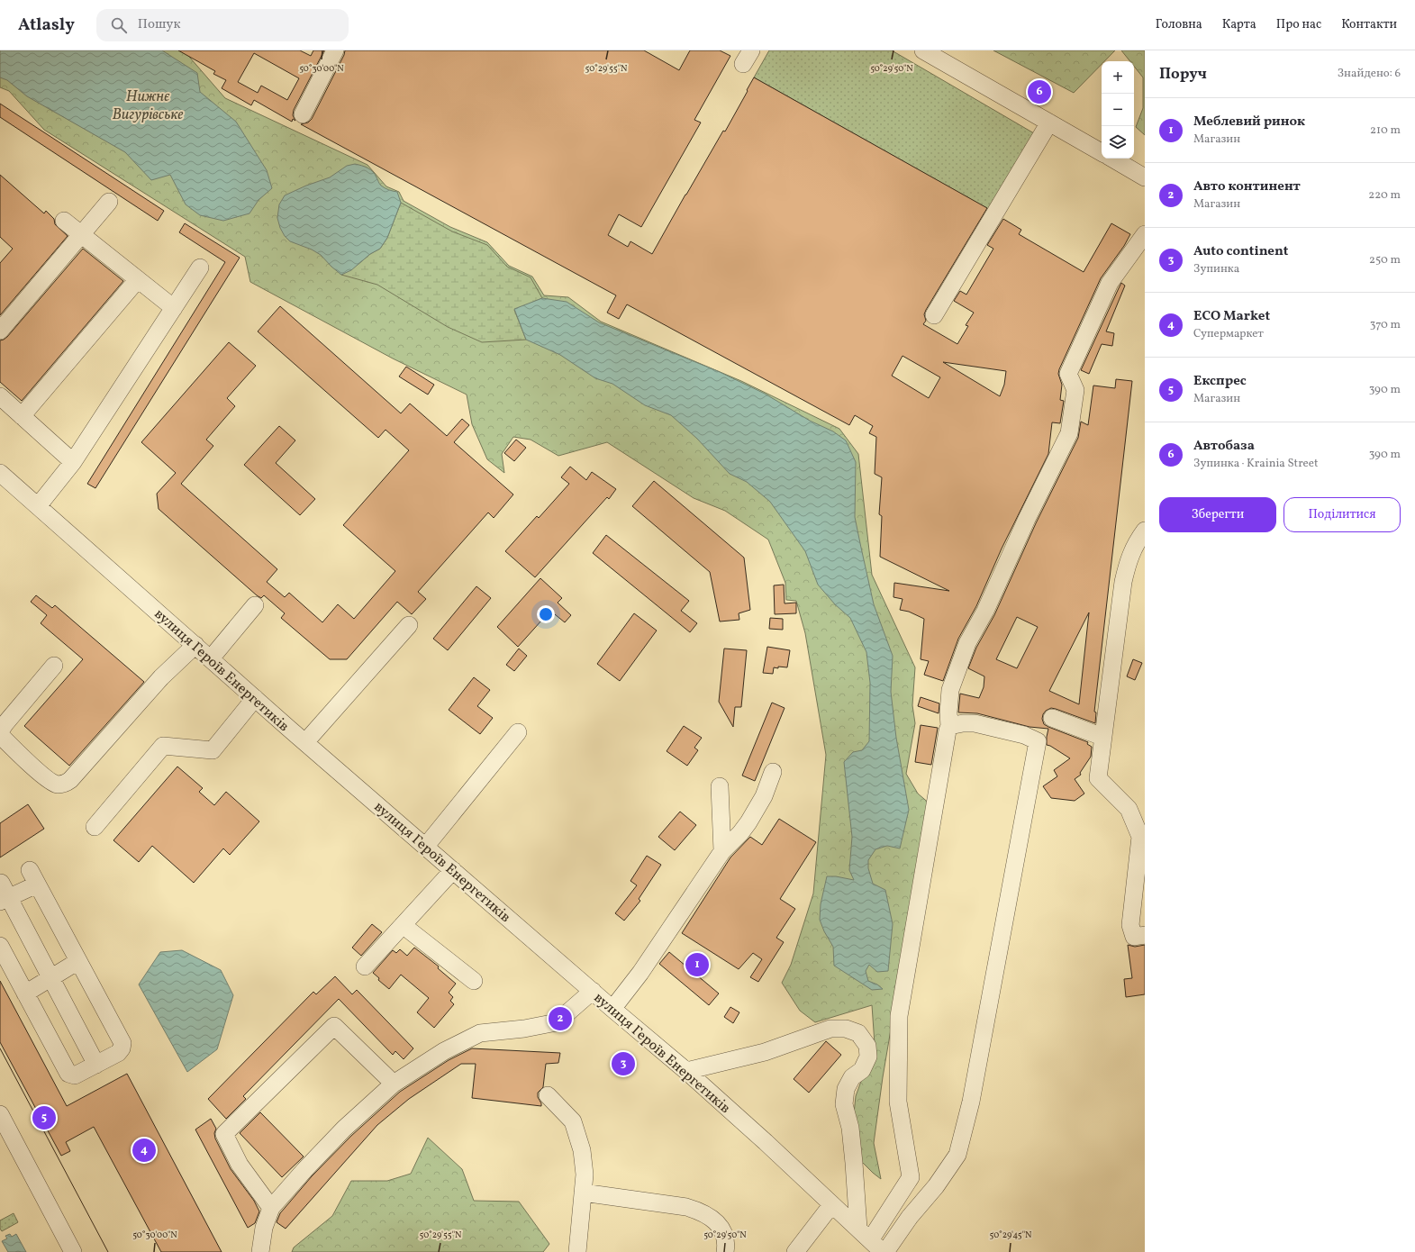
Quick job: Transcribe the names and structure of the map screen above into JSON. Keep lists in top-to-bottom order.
{
  "streets": {
    "street": ["вулиця Героїв Енергетиків"]
  },
  "water": ["Нижнє Вигурівське"],
  "page": {
    "header": "Atlasly",
    "search": "Пошук",
    "nav": [
      "Головна",
      "Карта",
      "Про нас",
      "Контакти"
    ],
    "heading": ["Поруч", "Знайдено: 6"],
    "map_buttons": ["+", "−"],
    "pins": [
      "6",
      "1",
      "2",
      "3",
      "5",
      "4"
    ],
    "list": [
      {
        "mark": "1",
        "name": "Меблевий ринок",
        "note": "Магазин",
        "value": "210 m"
      },
      {
        "mark": "2",
        "name": "Авто континент",
        "note": "Магазин",
        "value": "220 m"
      },
      {
        "mark": "3",
        "name": "Auto continent",
        "note": "Зупинка",
        "value": "250 m"
      },
      {
        "mark": "4",
        "name": "ECO Market",
        "note": "Супермаркет",
        "value": "370 m"
      },
      {
        "mark": "5",
        "name": "Експрес",
        "note": "Магазин",
        "value": "390 m"
      },
      {
        "mark": "6",
        "name": "Автобаза",
        "note": "Зупинка · Krainia Street",
        "value": "390 m"
      }
    ],
    "buttons": ["Зберегти", "Поділитися"]
  },
  "coordinates": [
    "50°30'00\"N",
    "50°29'55\"N",
    "50°29'50\"N",
    "50°29'45\"N"
  ]
}
